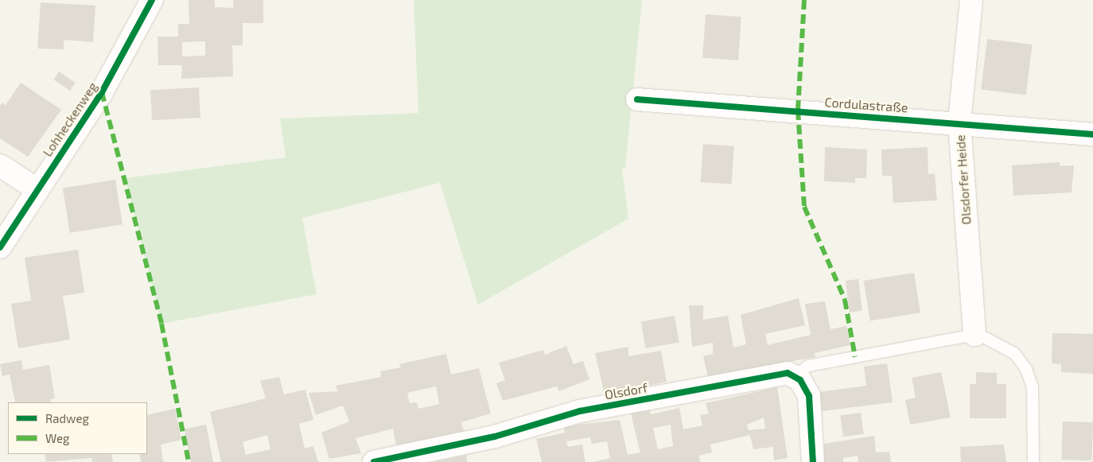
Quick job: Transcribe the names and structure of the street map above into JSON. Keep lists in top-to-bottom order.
{
  "streets": {
    "street": [
      "Cordulastraße",
      "Lohheckenweg",
      "Olsdorfer Heide",
      "Olsdorf"
    ]
  },
  "crossings": [
    ["Cordulastraße", "Olsdorfer Heide"]
  ],
  "legend": ["Radweg", "Weg"]
}
